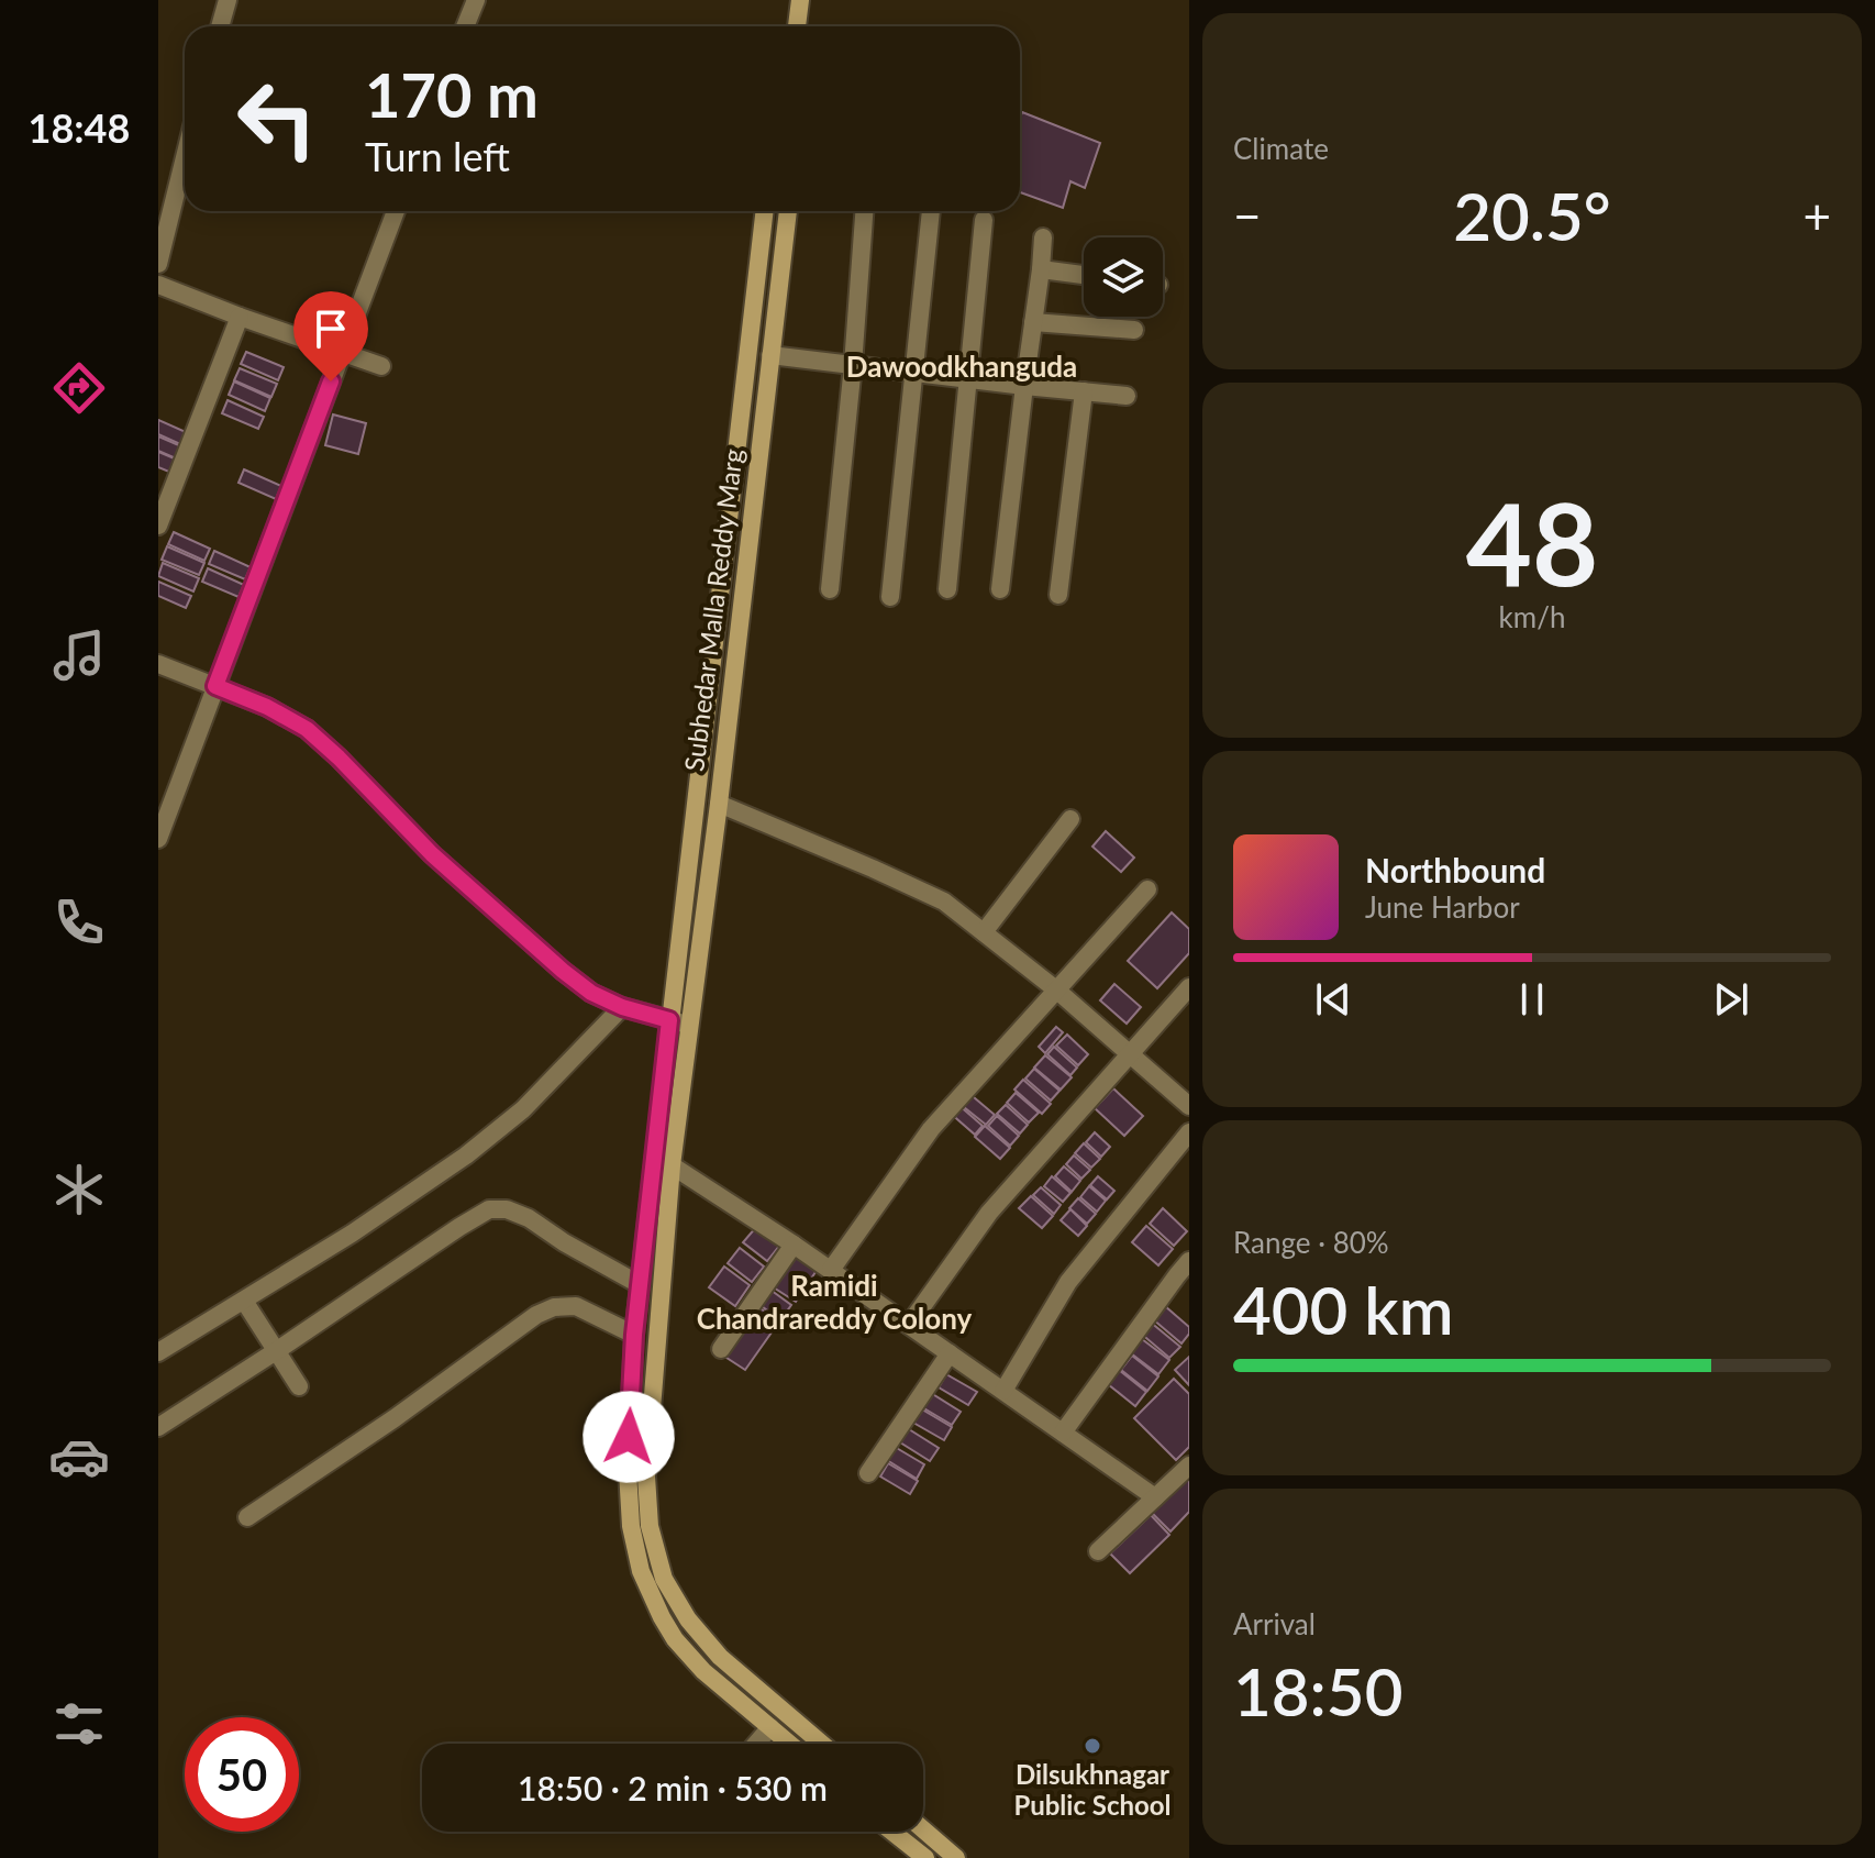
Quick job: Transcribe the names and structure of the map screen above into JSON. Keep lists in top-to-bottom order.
{
  "streets": {
    "main road": ["Subhedar Malla Reddy Marg"]
  },
  "districts": ["Dawoodkhanguda", "Ramidi Chandrareddy Colony"],
  "places": ["Dilsukhnagar Public School"],
  "page": {
    "tabs": "18:48",
    "tile": [
      "Climate",
      ["48", "km/h"],
      ["Range · 80%", "400 km"],
      ["Arrival", "18:50"]
    ],
    "turn": ["170 m", "Turn left"],
    "heat": ["−", "20.5°", "+"],
    "song": ["Northbound", "June Harbor"],
    "limit": "50",
    "trip": "18:50 · 2 min · 530 m"
  }
}
